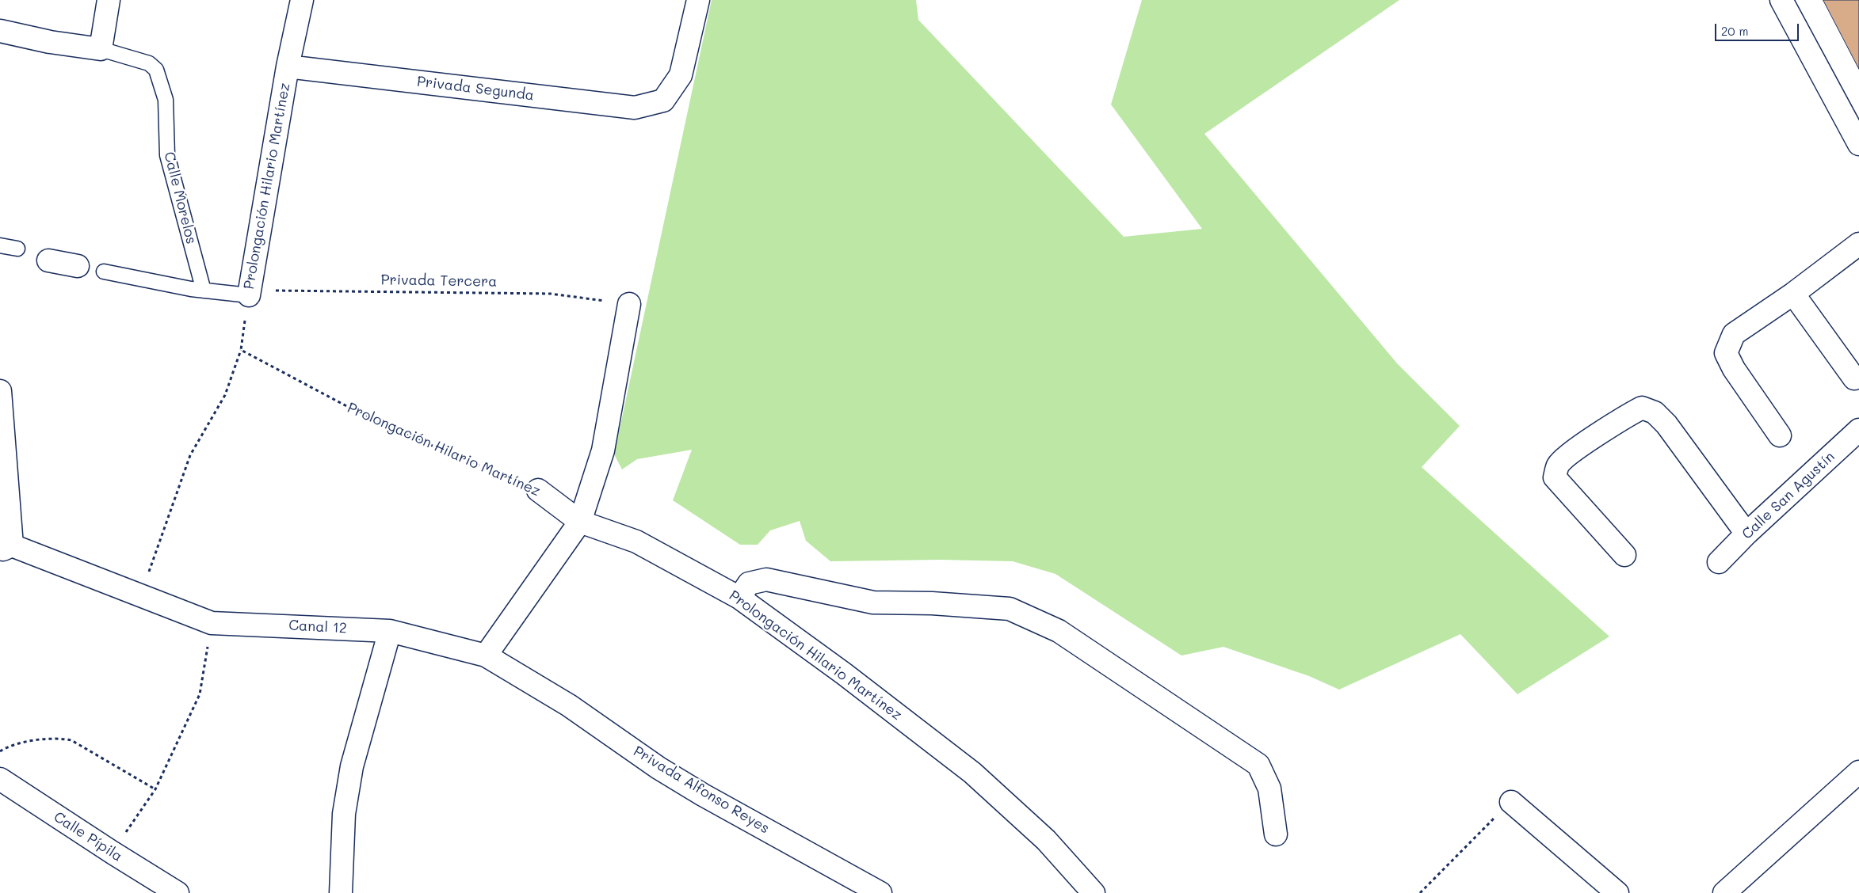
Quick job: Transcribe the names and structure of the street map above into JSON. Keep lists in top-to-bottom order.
{
  "streets": {
    "street": [
      "Privada Segunda",
      "Prolongación Hilario Martínez",
      "Calle San Agustín",
      "Canal 12",
      "Privada Alfonso Reyes",
      "Calle Pípila"
    ],
    "lane": ["Calle Morelos"],
    "path": ["Privada Tercera"]
  },
  "crossings": [
    ["Privada Segunda", "Prolongación Hilario Martínez"],
    ["Prolongación Hilario Martínez", "Privada Tercera"],
    ["Canal 12", "Privada Alfonso Reyes"]
  ],
  "scale_bar": "20 m"
}
